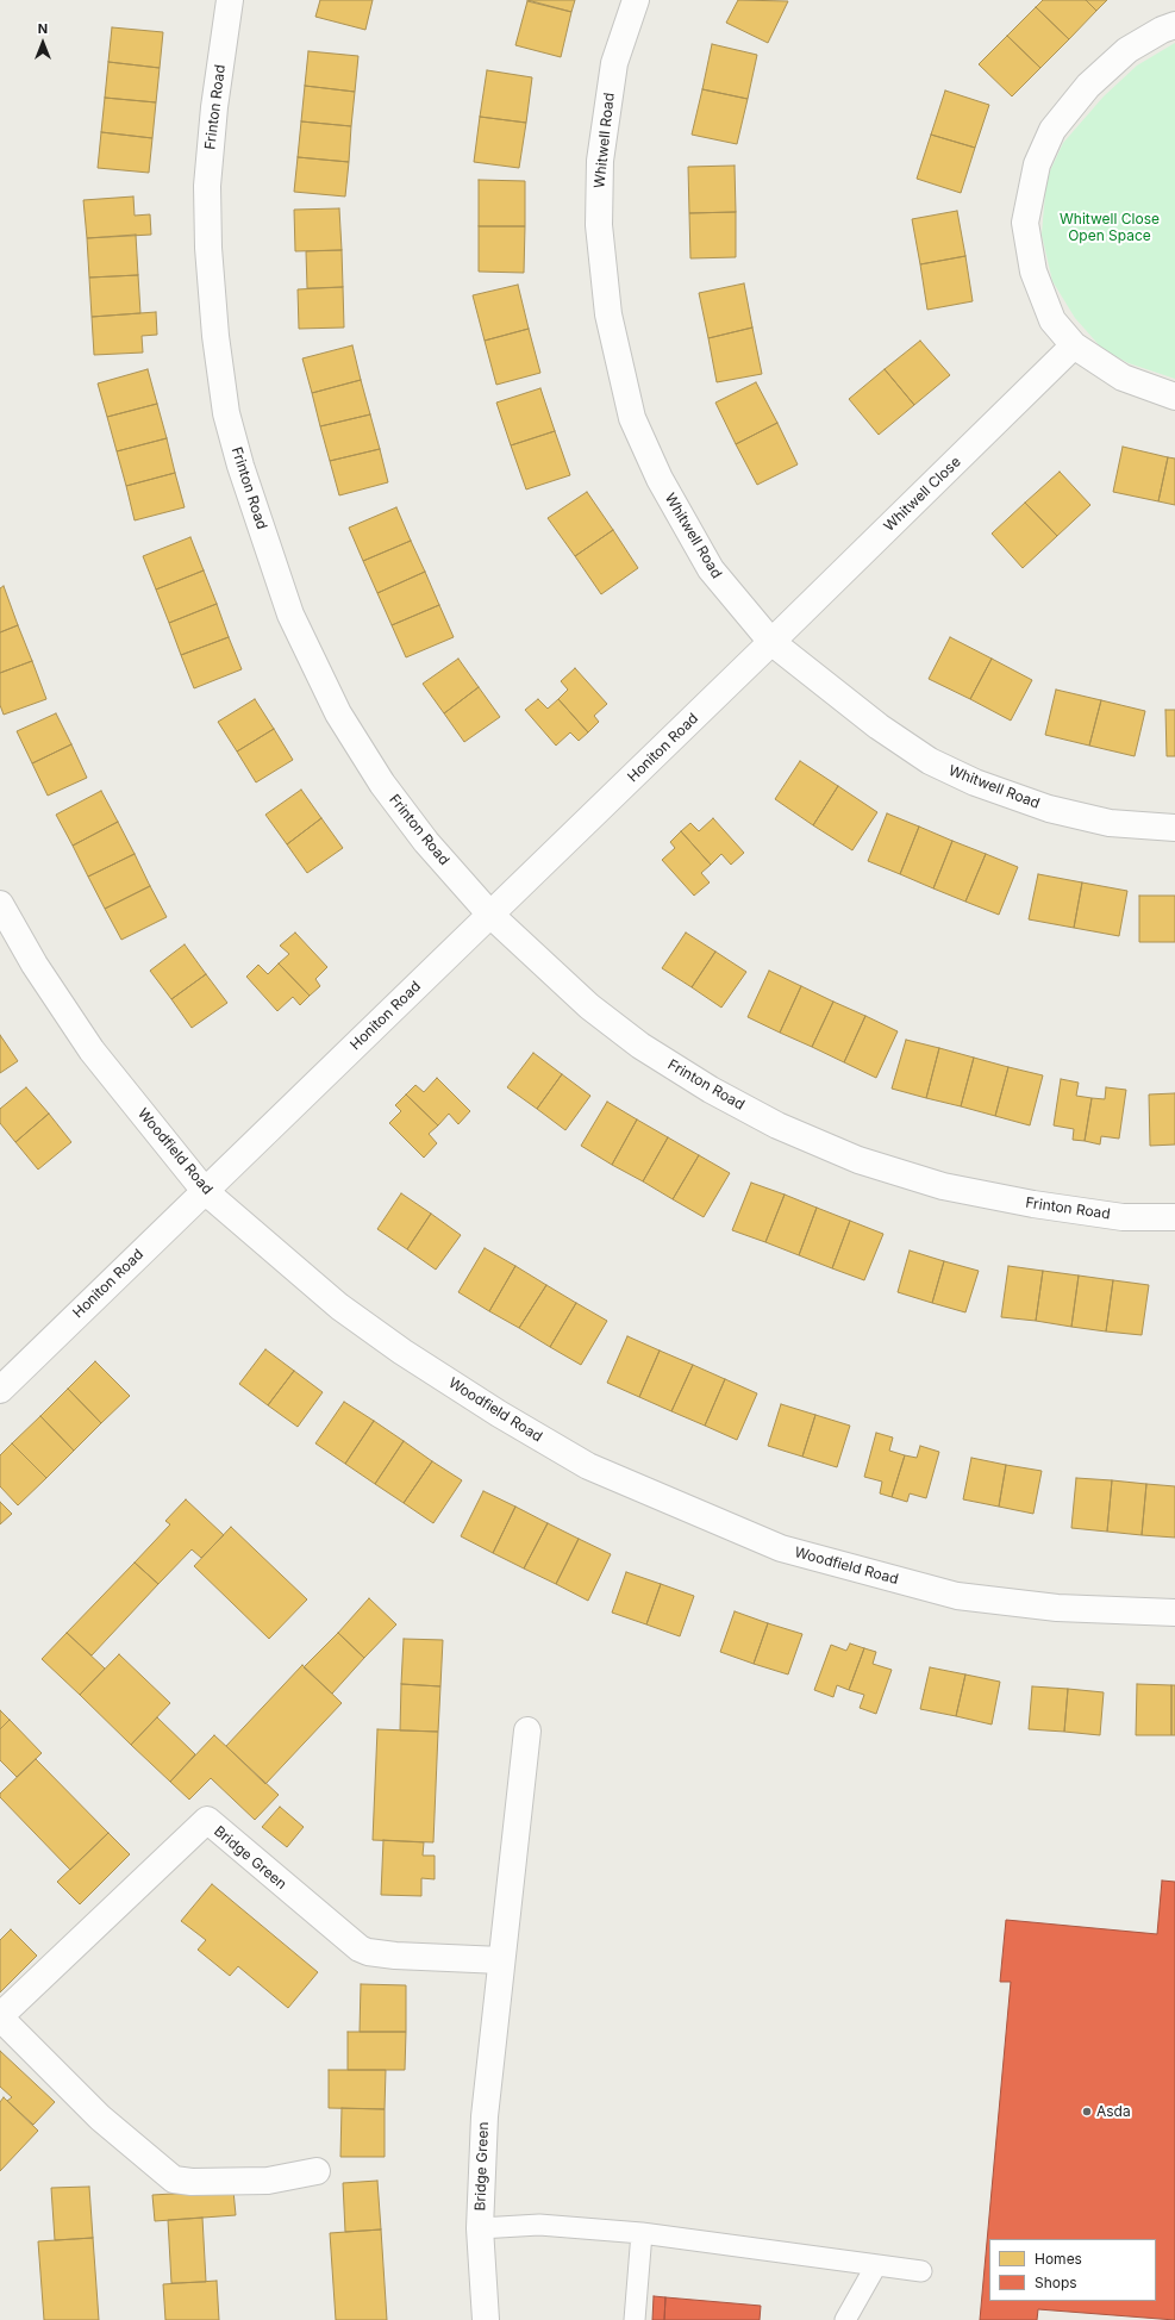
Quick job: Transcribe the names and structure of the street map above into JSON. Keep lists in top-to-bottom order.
{
  "streets": {
    "street": [
      "Frinton Road",
      "Whitwell Road",
      "Whitwell Close",
      "Honiton Road",
      "Woodfield Road",
      "Bridge Green"
    ]
  },
  "crossings": [
    ["Frinton Road", "Honiton Road"],
    ["Whitwell Road", "Whitwell Close"],
    ["Whitwell Road", "Honiton Road"],
    ["Whitwell Close", "Honiton Road"],
    ["Honiton Road", "Woodfield Road"]
  ],
  "parks": ["Whitwell Close Open Space"],
  "places": ["Asda"],
  "legend": ["Homes", "Shops"],
  "north": "top"
}
